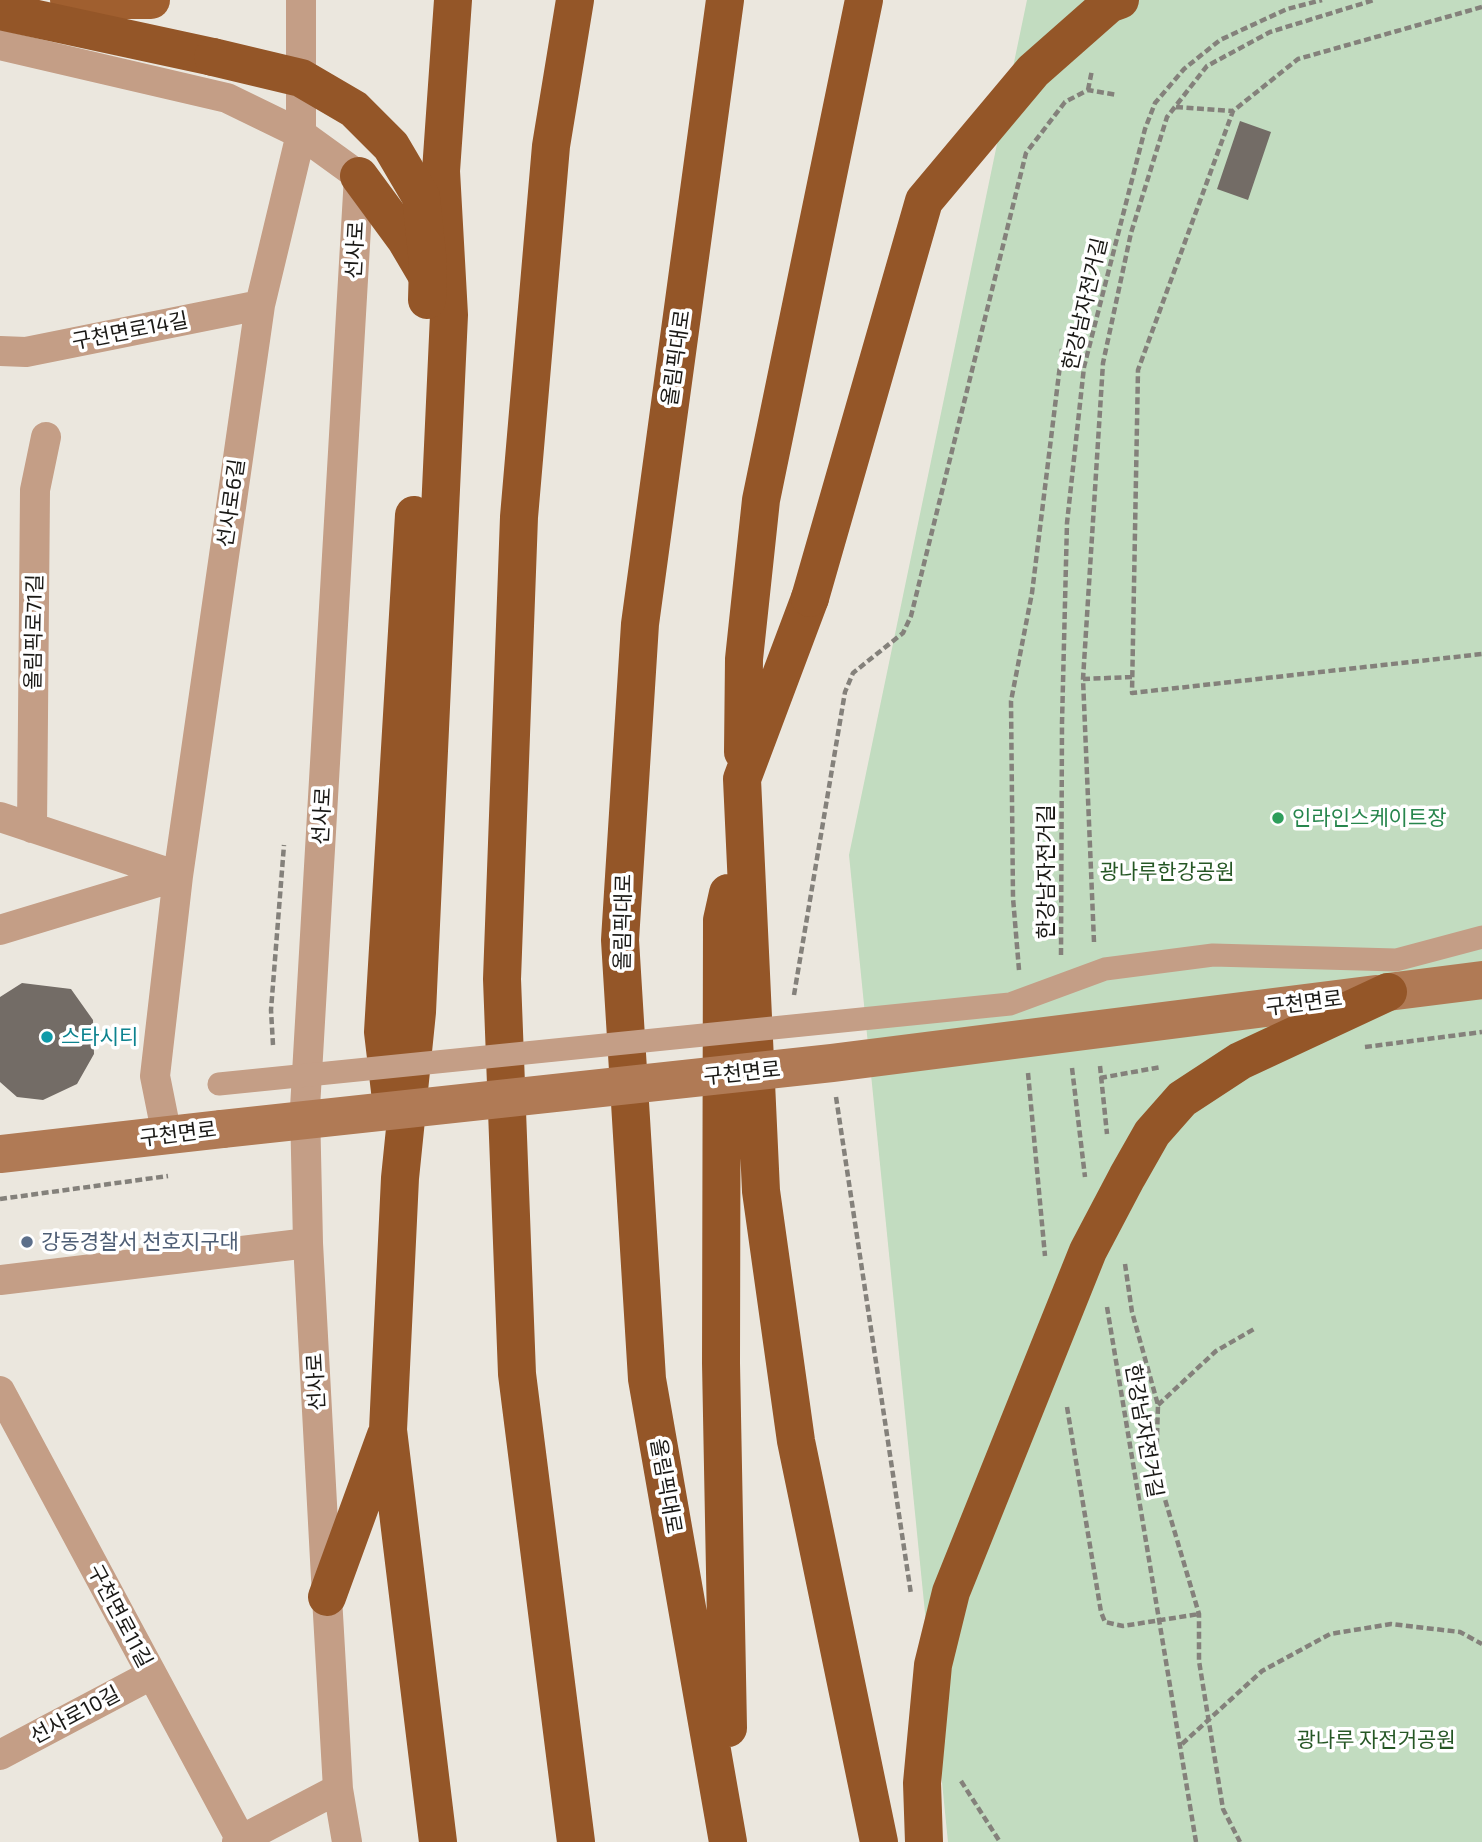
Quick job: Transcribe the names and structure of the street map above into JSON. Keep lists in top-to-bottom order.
{
  "streets": {
    "highway": ["올림픽대로"],
    "main road": ["구천면로"],
    "street": [
      "선사로",
      "구천면로14길",
      "선사로6길",
      "올림픽로71길",
      "구천면로11길",
      "선사로10길"
    ],
    "path": ["한강남자전거길"]
  },
  "crossings": [
    ["구천면로14길", "선사로6길"],
    ["선사로6길", "구천면로"],
    ["구천면로11길", "선사로10길"]
  ],
  "parks": ["광나루한강공원", "광나루 자전거공원"],
  "places": ["인라인스케이트장", "스타시티", "강동경찰서 천호지구대"]
}
